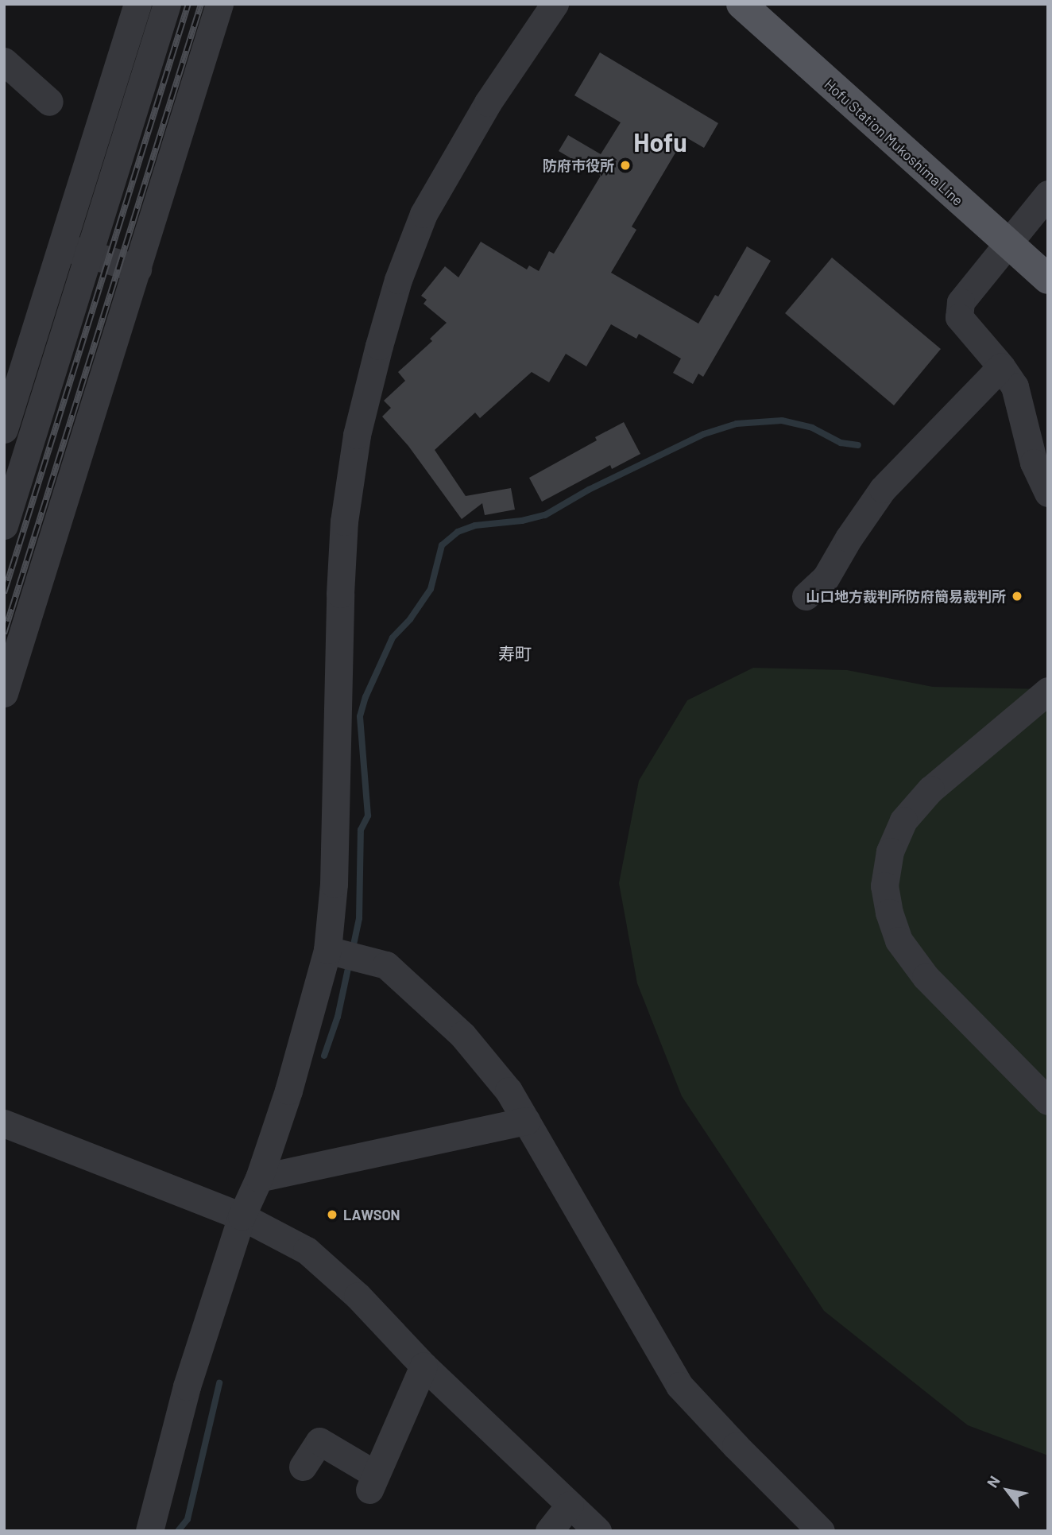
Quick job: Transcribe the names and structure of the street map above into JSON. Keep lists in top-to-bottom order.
{
  "streets": {
    "main road": ["Hofu Station Mukoshima Line"]
  },
  "districts": ["Hofu", "寿町"],
  "places": ["防府市役所", "山口地方裁判所防府簡易裁判所", "LAWSON"],
  "north": "top left"
}
